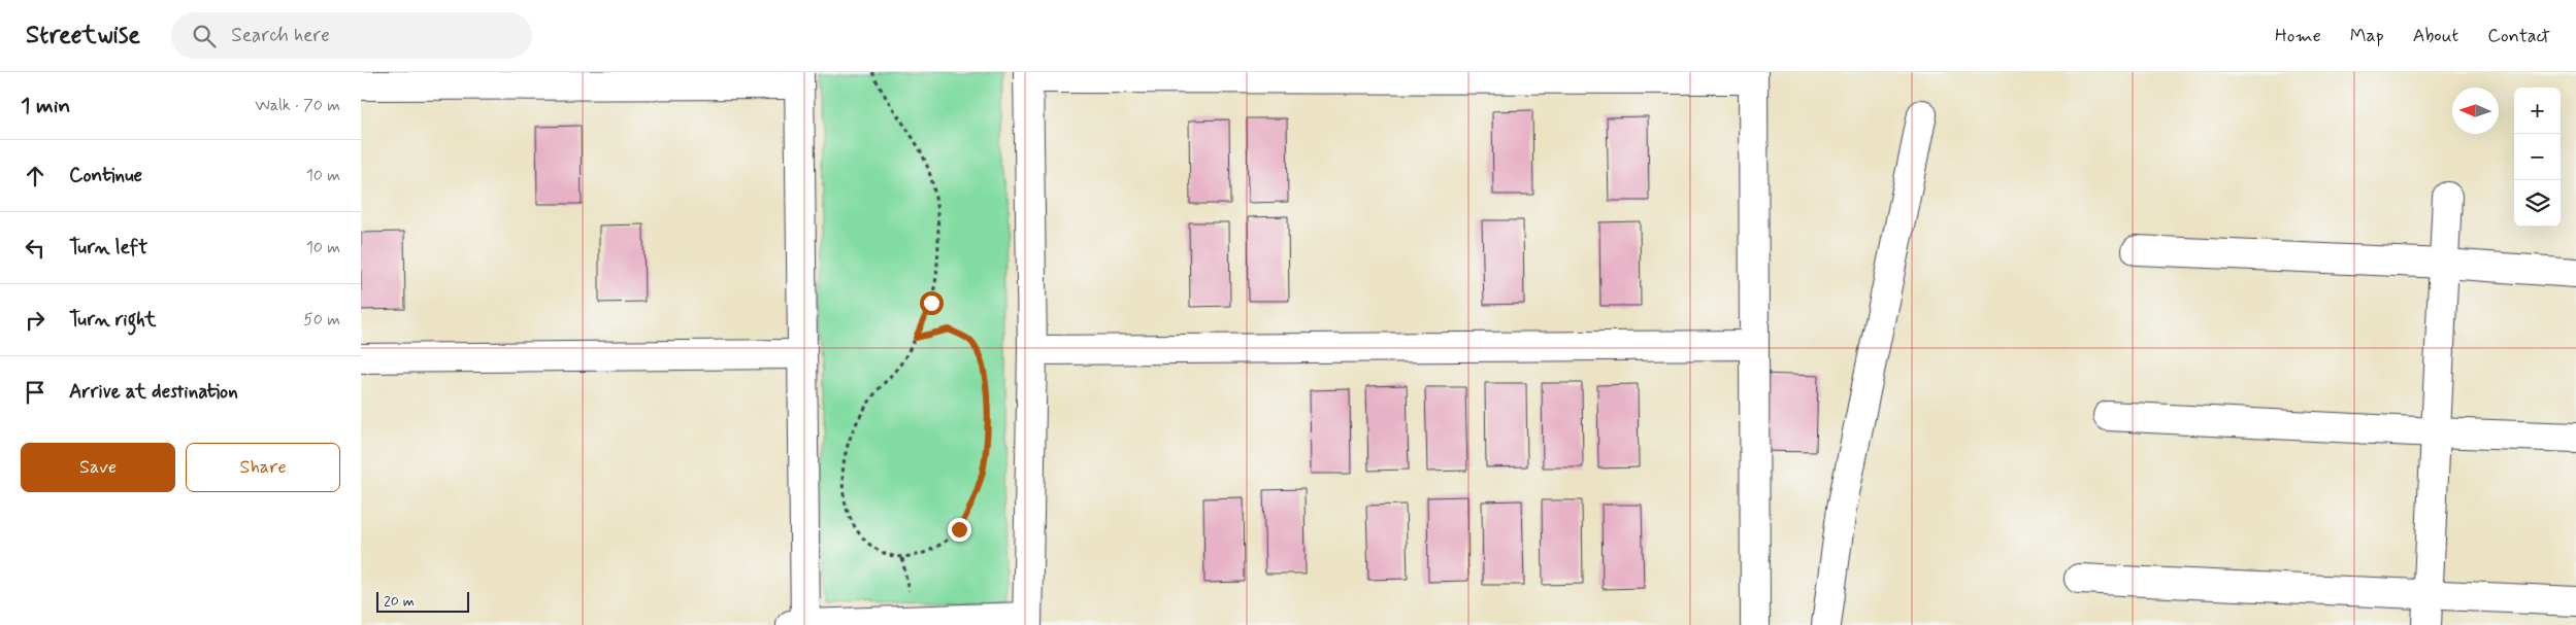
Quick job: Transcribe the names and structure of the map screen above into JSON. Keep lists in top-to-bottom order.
{
  "scale_bar": "20 m",
  "north": "left",
  "page": {
    "header": "Streetwise",
    "search": "Search here",
    "nav": [
      "Home",
      "Map",
      "About",
      "Contact"
    ],
    "heading": ["1 min", "Walk · 70 m"],
    "map_buttons": ["+", "−"],
    "list": [
      ["Continue", "10 m"],
      ["Turn left", "10 m"],
      ["Turn right", "50 m"],
      "Arrive at destination"
    ],
    "buttons": ["Save", "Share"],
    "scale": "20 m"
  }
}
